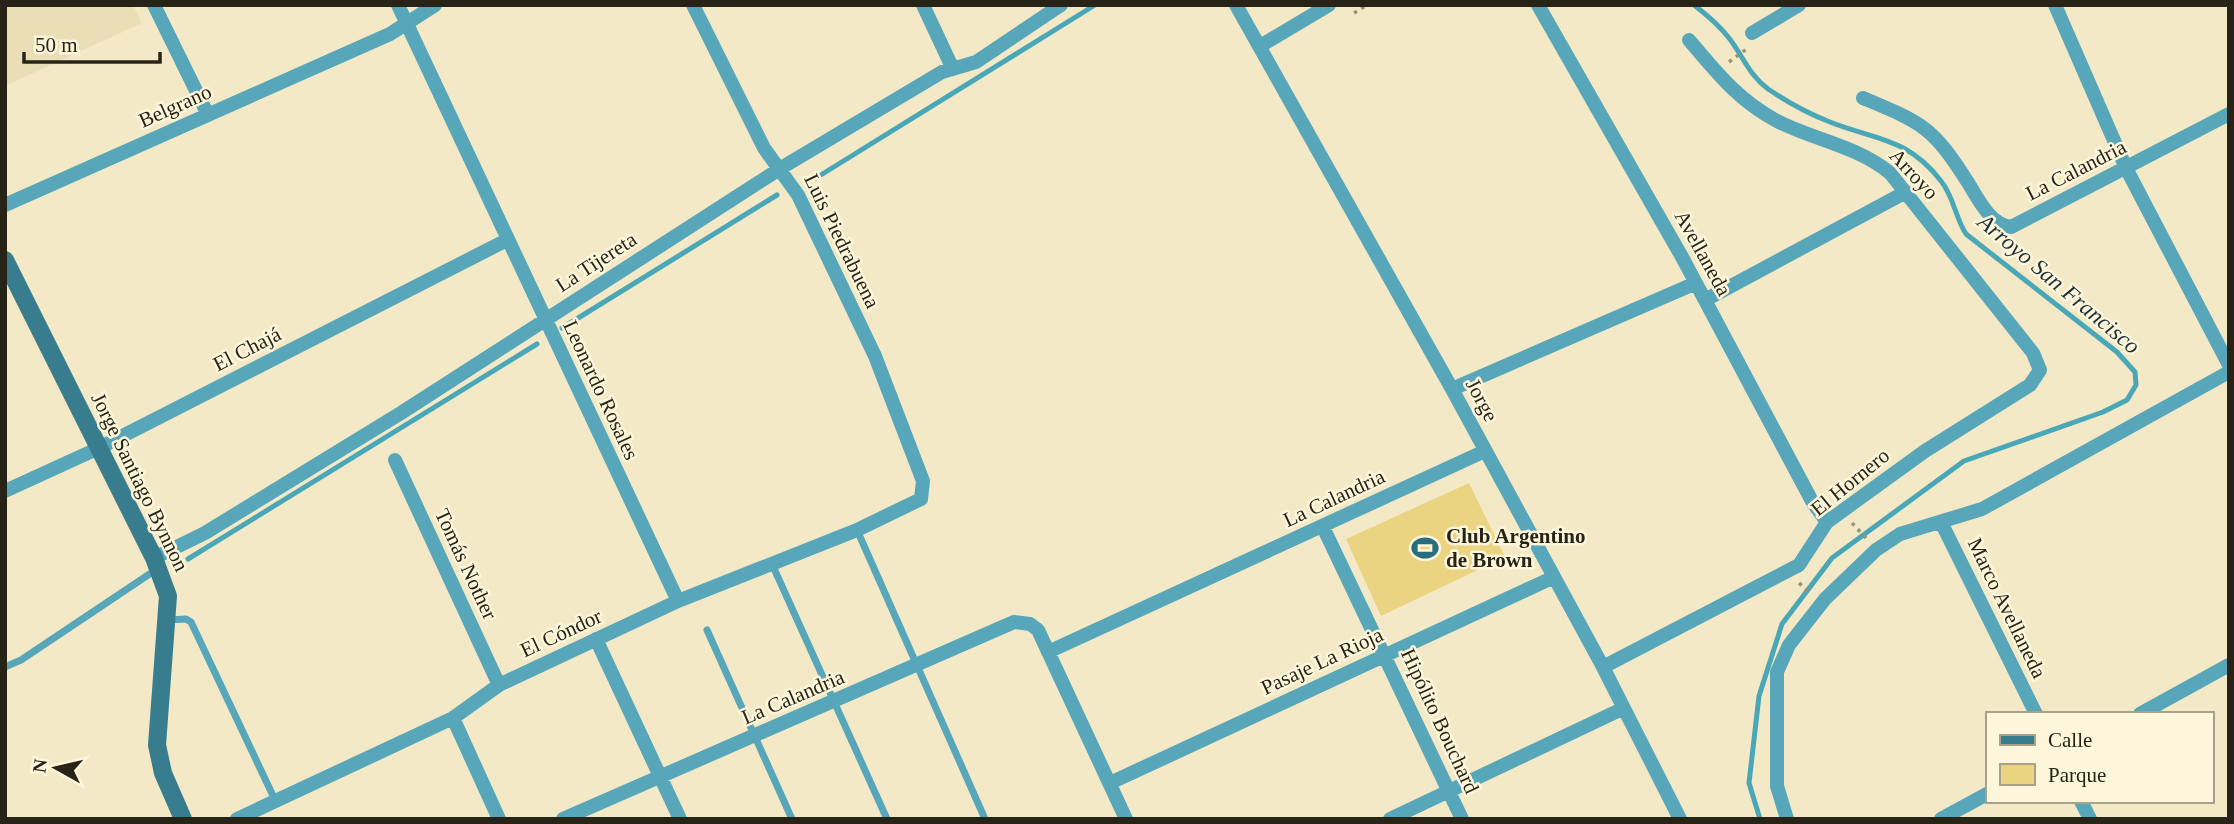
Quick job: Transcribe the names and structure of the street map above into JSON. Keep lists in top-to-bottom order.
{
  "streets": {
    "street": [
      "Belgrano",
      "La Calandria",
      "Arroyo",
      "Luis Piedrabuena",
      "Avellaneda",
      "La Tijereta",
      "El Chajá",
      "Leonardo Rosales",
      "Jorge",
      "Jorge Santiago Bynnon",
      "El Hornero",
      "Tomás Nother",
      "Marco Avellaneda",
      "El Cóndor",
      "Pasaje La Rioja",
      "Hipólito Bouchard"
    ]
  },
  "crossings": [
    ["Belgrano", "Leonardo Rosales"],
    ["La Calandria", "Jorge"],
    ["La Calandria", "Hipólito Bouchard"],
    ["Arroyo", "El Hornero"],
    ["Luis Piedrabuena", "La Tijereta"],
    ["Luis Piedrabuena", "El Cóndor"],
    ["Avellaneda", "El Hornero"],
    ["La Tijereta", "Leonardo Rosales"],
    ["La Tijereta", "Jorge Santiago Bynnon"],
    ["El Chajá", "Leonardo Rosales"],
    ["El Chajá", "Jorge Santiago Bynnon"],
    ["Leonardo Rosales", "El Cóndor"],
    ["Jorge", "El Hornero"],
    ["Jorge", "Pasaje La Rioja"],
    ["Tomás Nother", "El Cóndor"],
    ["Pasaje La Rioja", "Hipólito Bouchard"]
  ],
  "water": ["Arroyo San Francisco"],
  "places": {
    "sports": ["Club Argentino de Brown"]
  },
  "legend": ["Calle", "Parque"],
  "scale_bar": "50 m",
  "north": "left"
}
